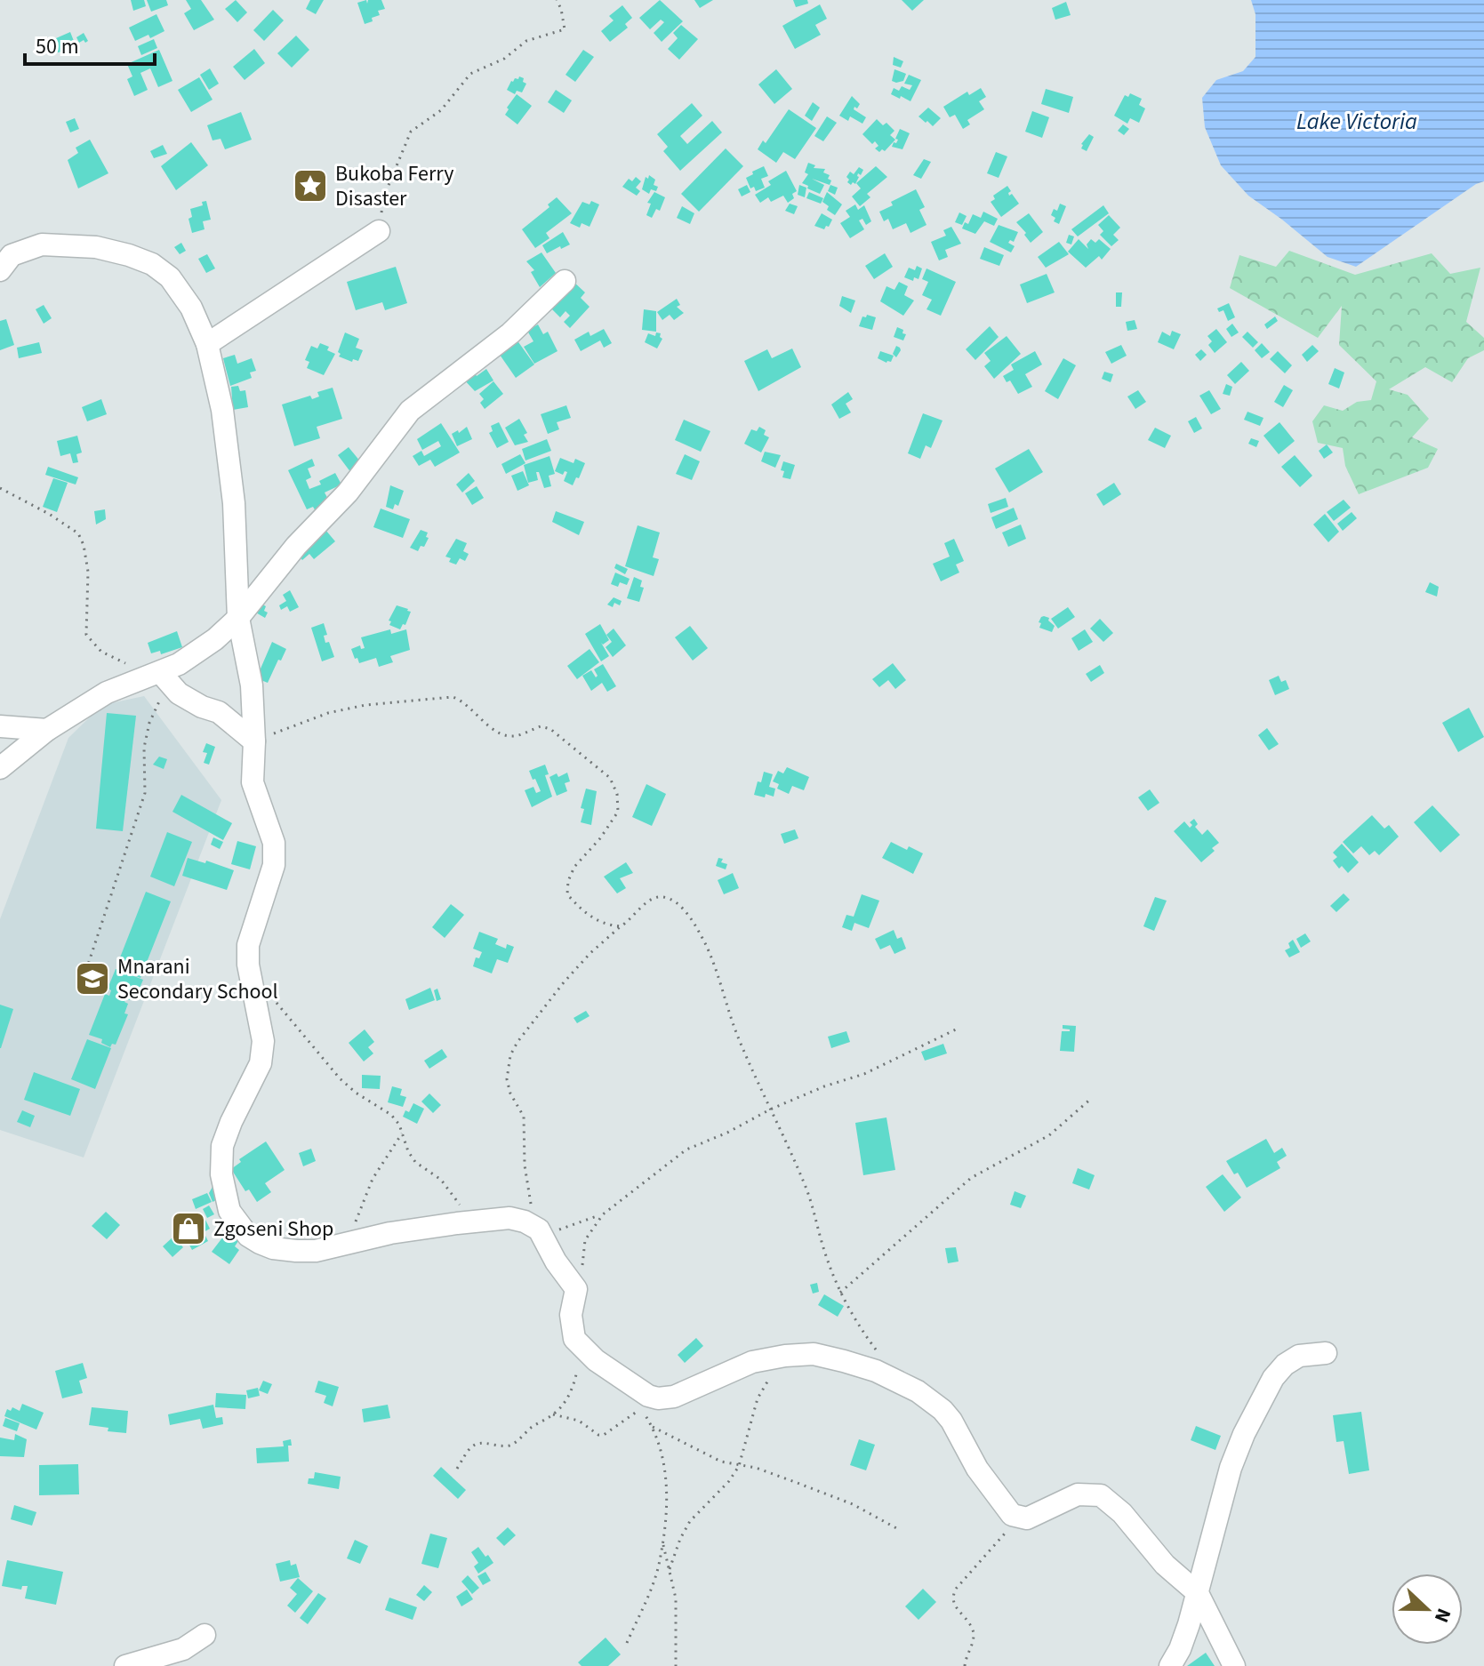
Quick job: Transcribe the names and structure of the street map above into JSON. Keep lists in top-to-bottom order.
{
  "water": ["Lake Victoria"],
  "places": {
    "place": ["Bukoba Ferry Disaster"],
    "school or university": ["Mnarani Secondary School"],
    "shop": ["Zgoseni Shop"]
  },
  "scale_bar": "50 m",
  "north": "right"
}
